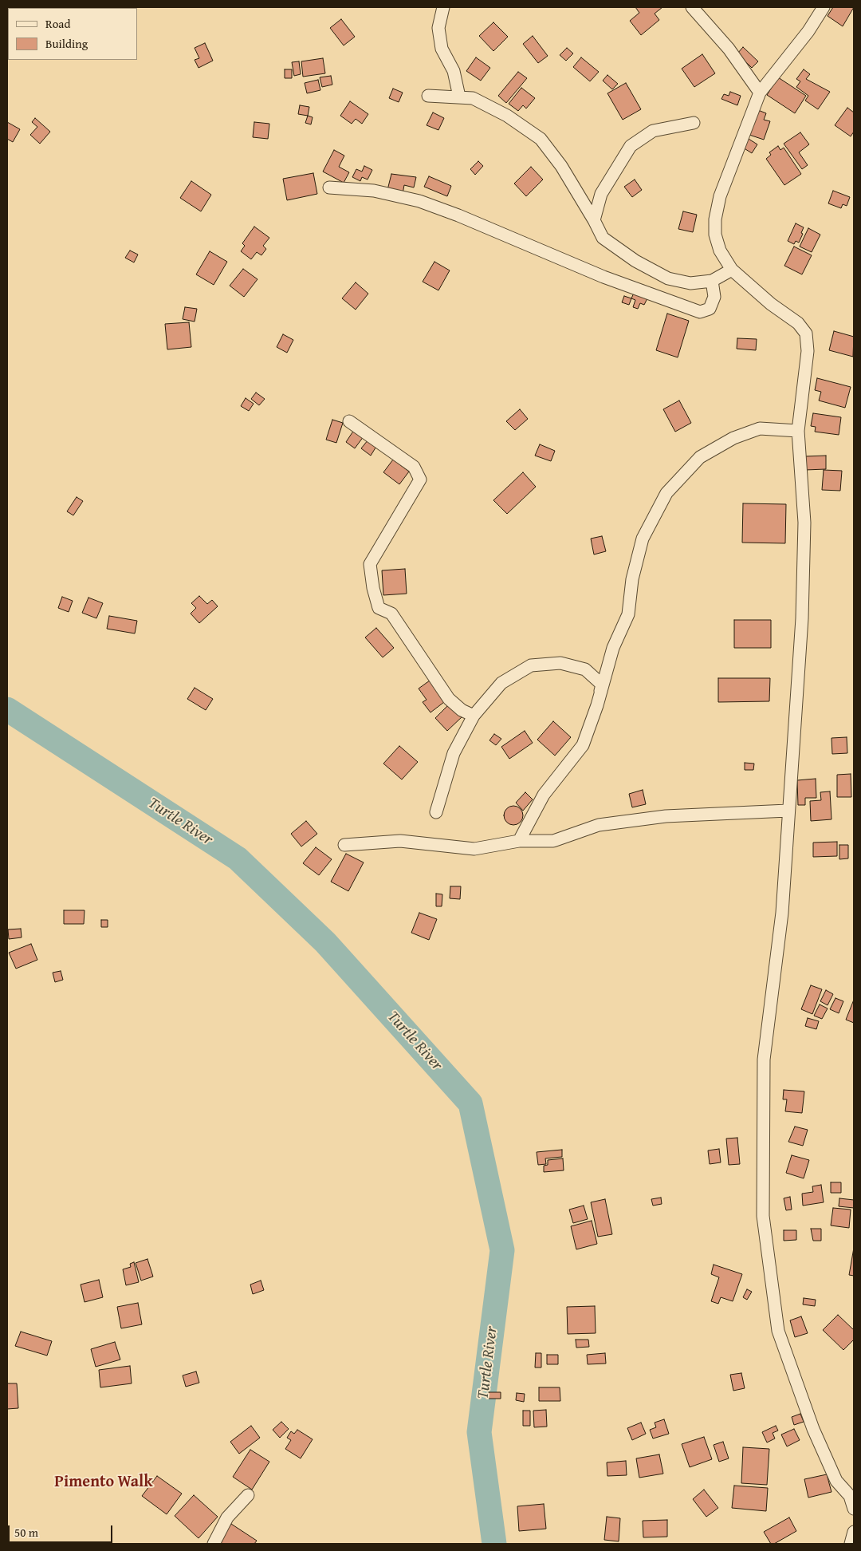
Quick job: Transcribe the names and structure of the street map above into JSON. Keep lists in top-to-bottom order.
{
  "districts": ["Pimento Walk"],
  "water": ["Turtle River"],
  "legend": ["Road", "Building"],
  "scale_bar": "50 m"
}
